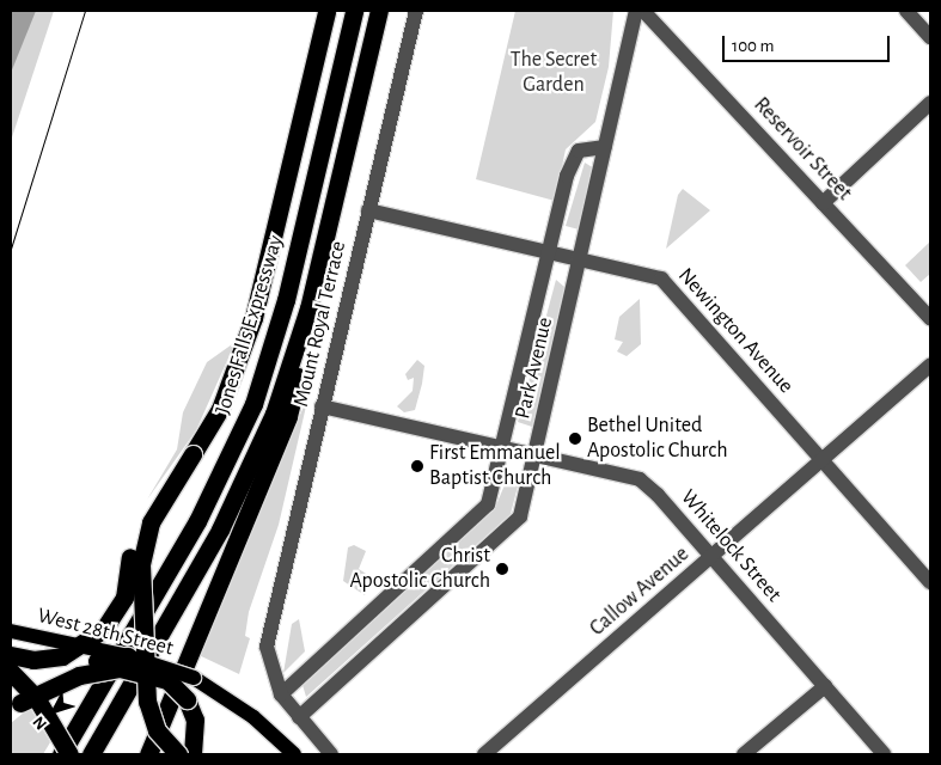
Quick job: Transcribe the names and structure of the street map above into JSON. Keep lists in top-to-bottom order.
{
  "streets": {
    "highway": ["Jones Falls Expressway"],
    "main road": ["West 28th Street"],
    "street": [
      "Reservoir Street",
      "Mount Royal Terrace",
      "Newington Avenue",
      "Park Avenue",
      "Whitelock Street",
      "Callow Avenue"
    ]
  },
  "crossings": [
    ["Mount Royal Terrace", "Newington Avenue"],
    ["Mount Royal Terrace", "Park Avenue"],
    ["Mount Royal Terrace", "Whitelock Street"],
    ["Newington Avenue", "Park Avenue"],
    ["Newington Avenue", "Callow Avenue"],
    ["Park Avenue", "Whitelock Street"],
    ["Whitelock Street", "Callow Avenue"]
  ],
  "parks": ["The Secret Garden"],
  "places": ["Bethel United Apostolic Church", "First Emmanuel Baptist Church", "Christ Apostolic Church"],
  "scale_bar": "100 m",
  "north": "bottom left"
}
